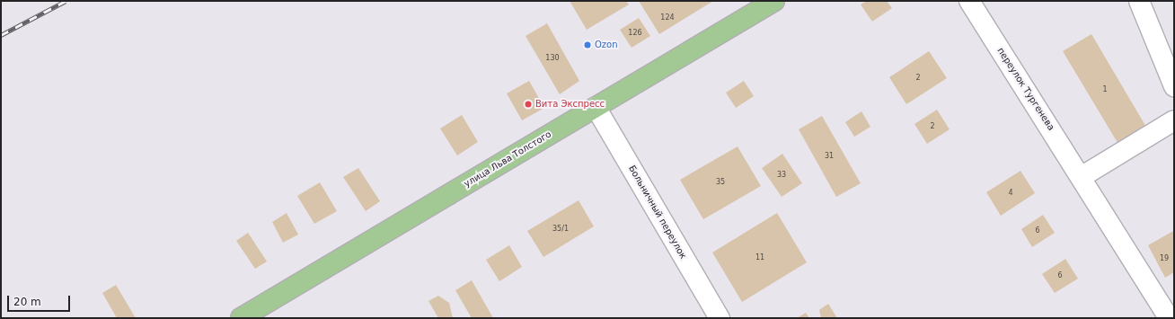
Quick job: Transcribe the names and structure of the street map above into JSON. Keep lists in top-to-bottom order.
{
  "streets": {
    "main road": ["улица Льва Толстого"],
    "street": ["переулок Тургенева", "Больничный переулок"]
  },
  "crossings": [
    ["улица Льва Толстого", "Больничный переулок"]
  ],
  "places": ["Ozon", "Вита Экспресс"],
  "house_numbers": [
    "124",
    "126",
    "130",
    "2",
    "1",
    "2",
    "31",
    "33",
    "35",
    "4",
    "35/1",
    "6",
    "11",
    "19",
    "6"
  ],
  "scale_bar": "20 m"
}
